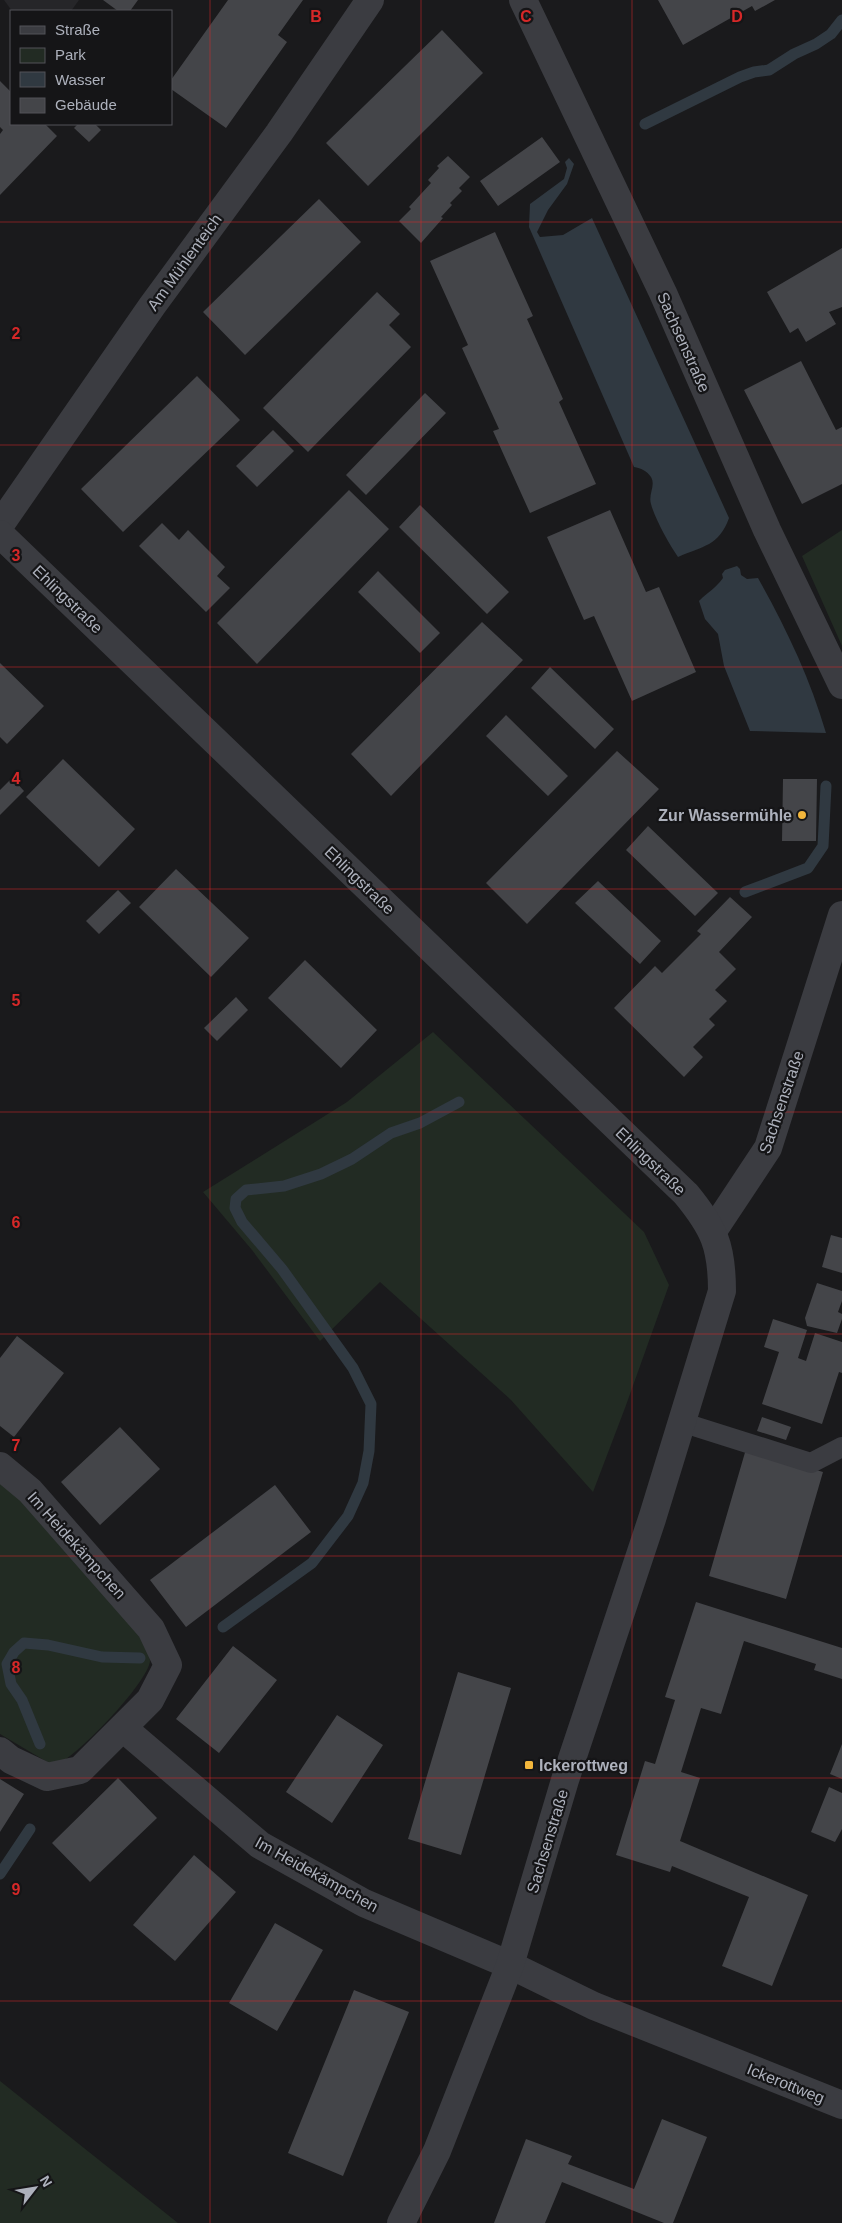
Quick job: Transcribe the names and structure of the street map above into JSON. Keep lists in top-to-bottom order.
{
  "streets": {
    "street": [
      "Am Mühlenteich",
      "Sachsenstraße",
      "Ehlingstraße",
      "Im Heidekämpchen",
      "Ickerottweg"
    ]
  },
  "crossings": [
    ["Sachsenstraße", "Ehlingstraße"],
    ["Sachsenstraße", "Im Heidekämpchen"],
    ["Sachsenstraße", "Ickerottweg"],
    ["Im Heidekämpchen", "Ickerottweg"]
  ],
  "places": {
    "other": ["Zur Wassermühle"],
    "transit": ["Ickerottweg"]
  },
  "legend": [
    "Straße",
    "Park",
    "Wasser",
    "Gebäude"
  ],
  "north": "top right",
  "grid": {
    "columns": ["B", "C", "D"],
    "rows": [
      "2",
      "3",
      "4",
      "5",
      "6",
      "7",
      "8",
      "9"
    ]
  }
}
